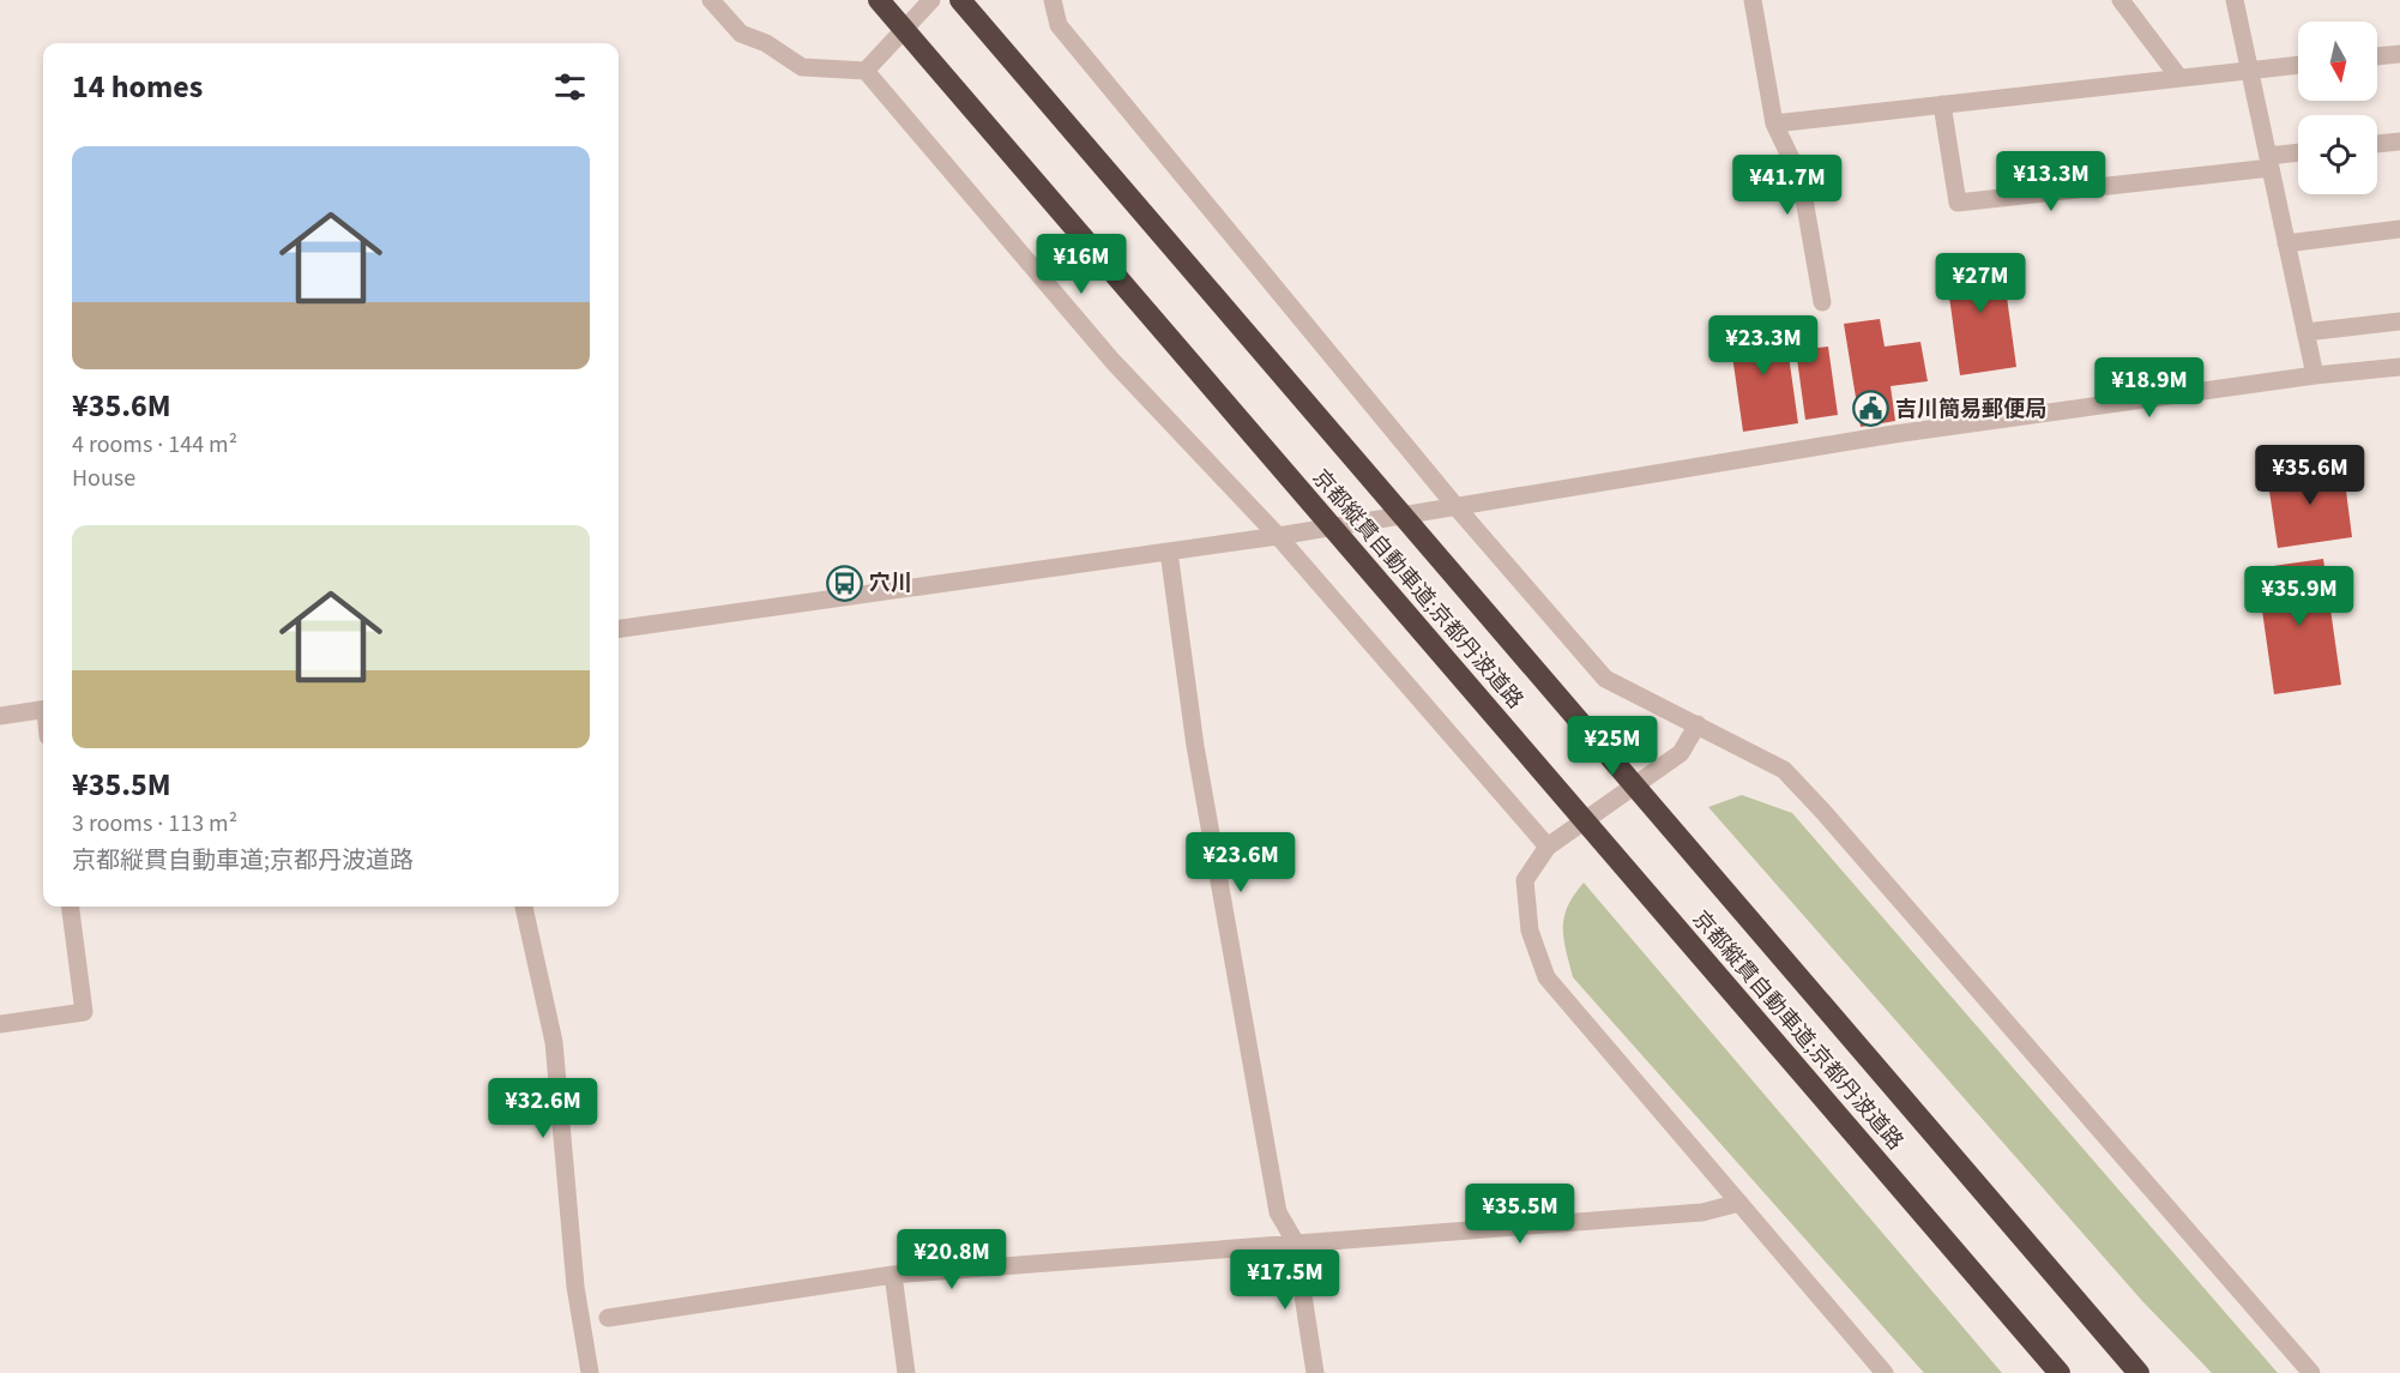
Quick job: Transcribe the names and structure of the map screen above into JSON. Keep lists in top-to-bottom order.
{
  "streets": {
    "highway": ["京都縦貫自動車道;京都丹波道路"]
  },
  "places": {
    "public building": ["吉川簡易郵便局"],
    "bus stop": ["穴川"]
  },
  "north": "bottom",
  "page": {
    "heading": "14 homes",
    "list": [
      {
        "name": "¥35.6M",
        "note": "4 rooms · 144 m² · House"
      },
      {
        "name": "¥35.5M",
        "note": "3 rooms · 113 m² · 京都縦貫自動車道;京都丹波道路"
      }
    ],
    "price": [
      "¥13.3M",
      "¥41.7M",
      "¥16M",
      "¥27M",
      "¥23.3M",
      "¥18.9M",
      "¥35.6M",
      "¥35.9M",
      "¥25M",
      "¥23.6M",
      "¥32.6M",
      "¥35.5M",
      "¥20.8M",
      "¥17.5M"
    ]
  }
}
